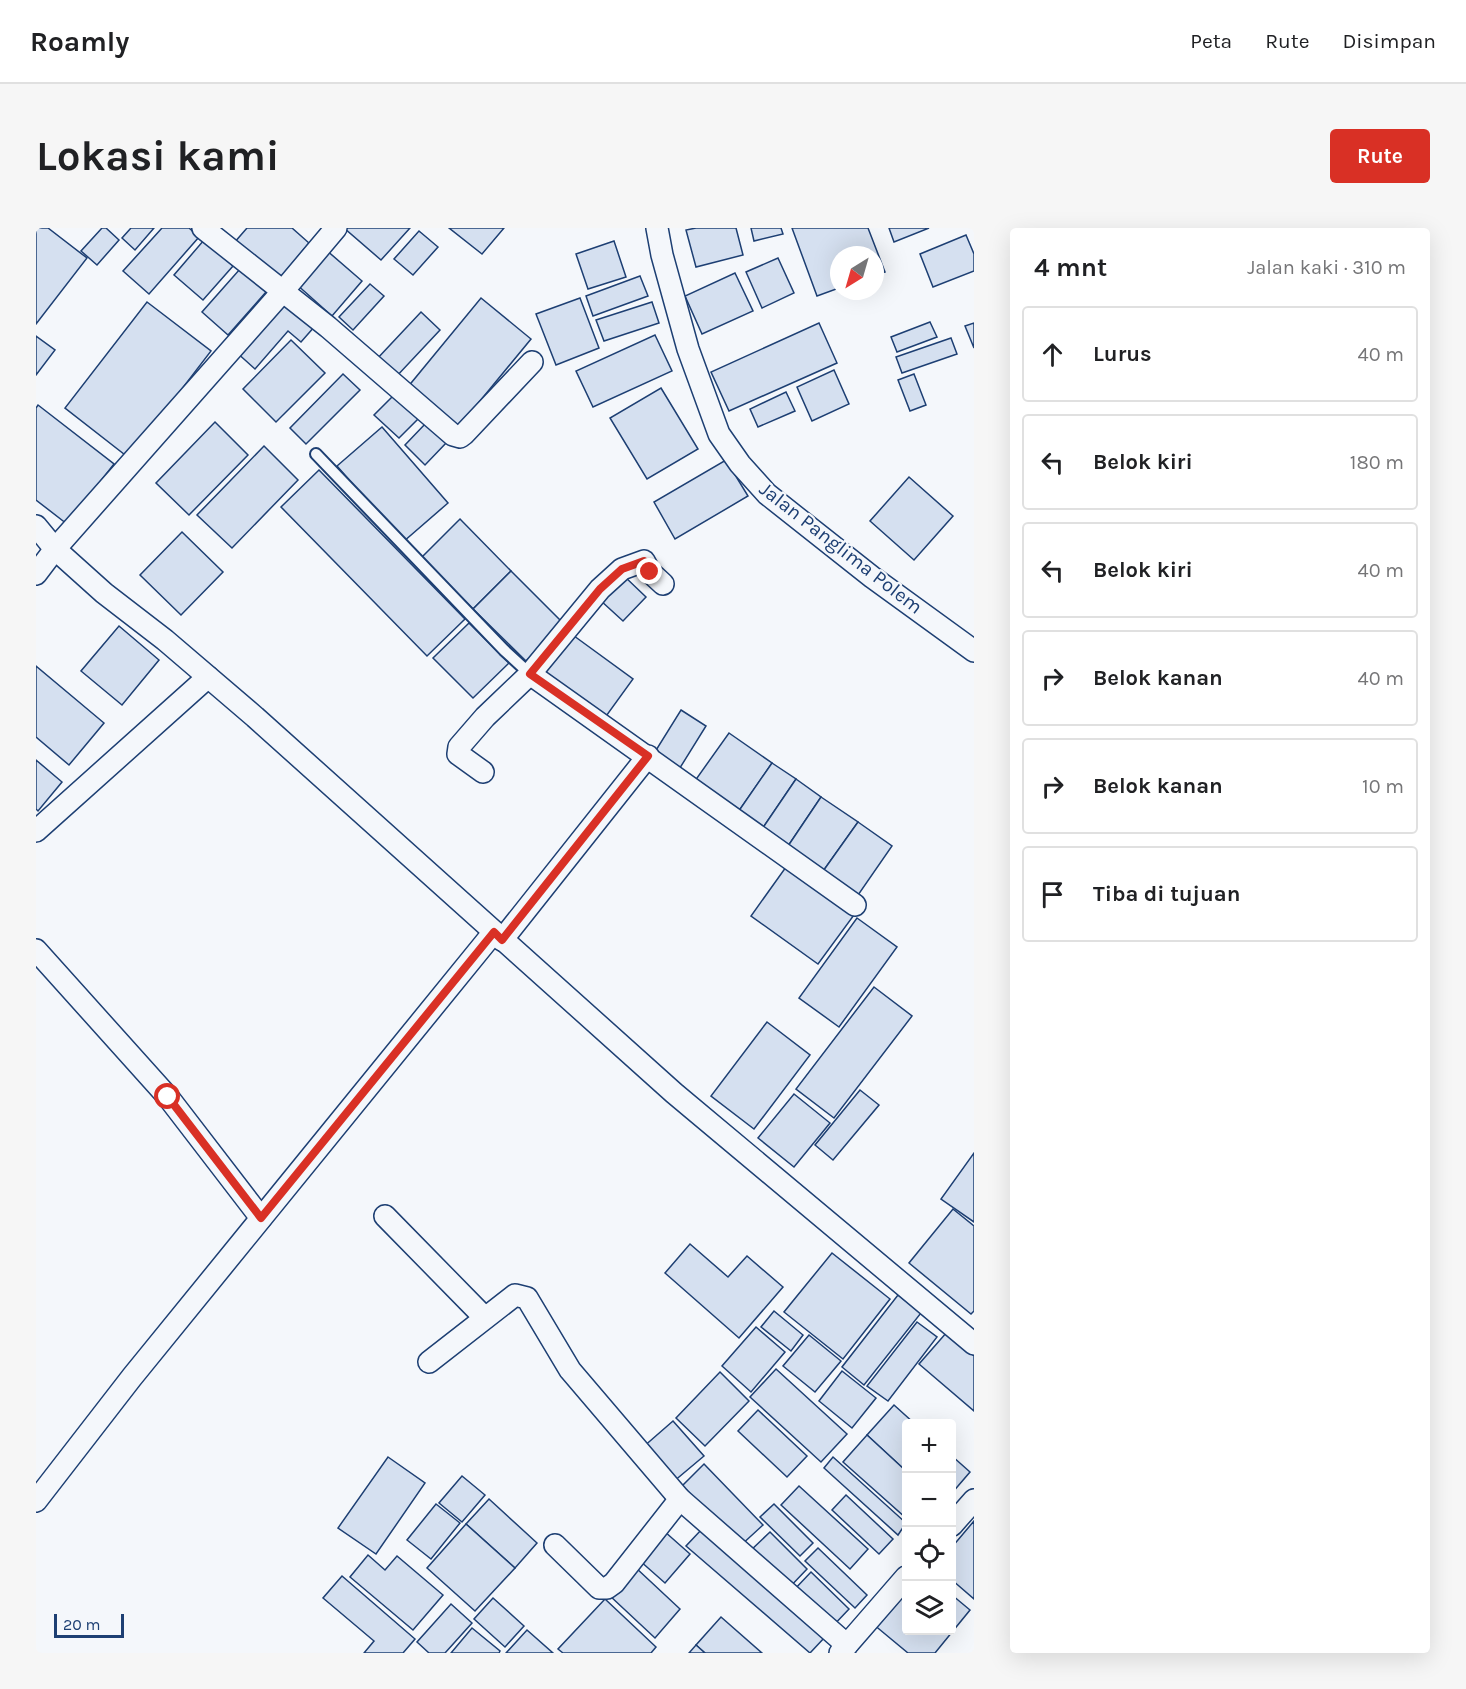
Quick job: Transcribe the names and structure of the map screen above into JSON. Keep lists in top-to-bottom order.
{
  "streets": {
    "street": ["Jalan Panglima Polem"]
  },
  "scale_bar": "20 m",
  "north": "bottom left",
  "page": {
    "header": "Roamly",
    "nav": ["Peta", "Rute", "Disimpan"],
    "buttons": "Rute",
    "title": "Lokasi kami",
    "heading": ["4 mnt", "Jalan kaki · 310 m"],
    "list": [
      ["Lurus", "40 m"],
      ["Belok kiri", "180 m"],
      ["Belok kiri", "40 m"],
      ["Belok kanan", "40 m"],
      ["Belok kanan", "10 m"],
      "Tiba di tujuan"
    ],
    "map_buttons": ["+", "−"],
    "scale": "20 m"
  }
}
